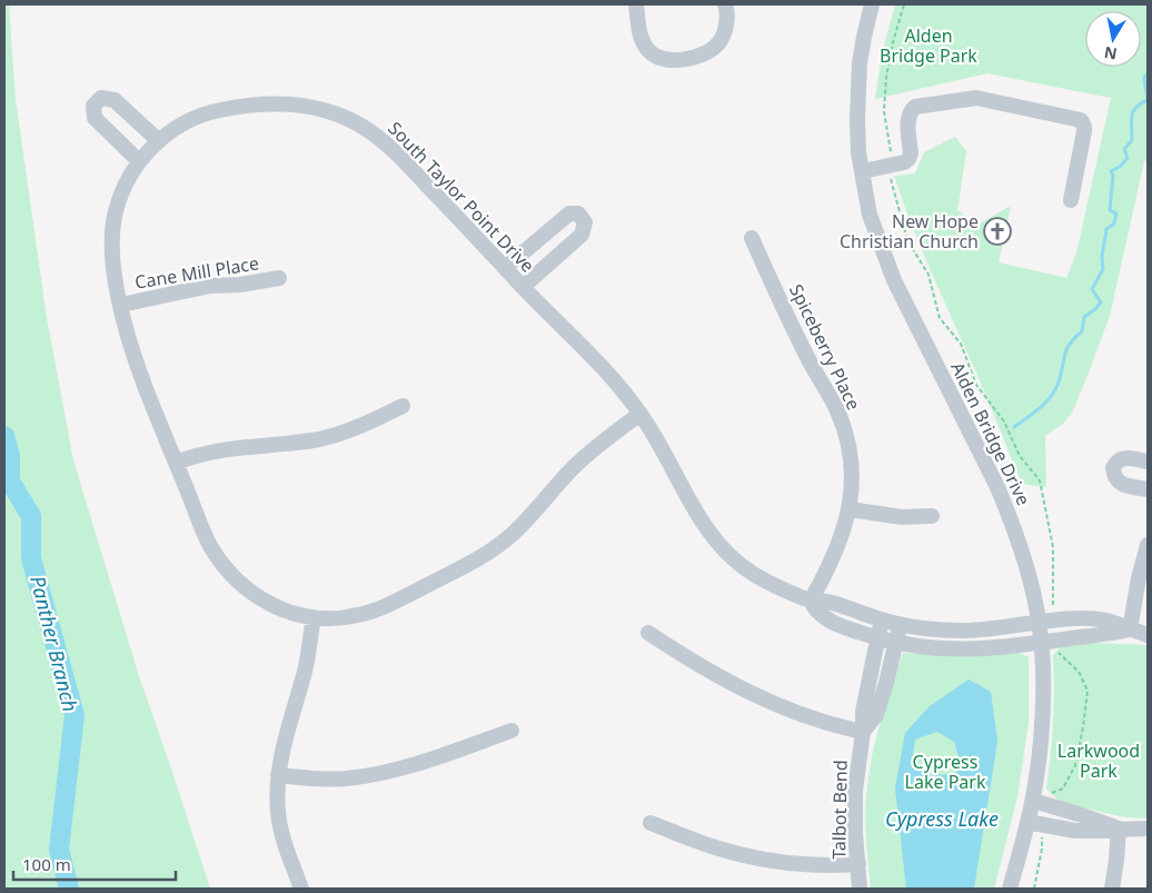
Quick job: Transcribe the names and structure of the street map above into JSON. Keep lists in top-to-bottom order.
{
  "streets": {
    "street": [
      "South Taylor Point Drive",
      "Cane Mill Place",
      "Spiceberry Place",
      "Alden Bridge Drive",
      "Talbot Bend"
    ]
  },
  "crossings": [
    ["South Taylor Point Drive", "Cane Mill Place"],
    ["South Taylor Point Drive", "Spiceberry Place"]
  ],
  "water": ["Panther Branch", "Cypress Lake"],
  "parks": ["Alden Bridge Park", "Larkwood Park", "Cypress Lake Park"],
  "places": {
    "church": ["New Hope Christian Church"]
  },
  "scale_bar": "100 m",
  "north": "bottom"
}
